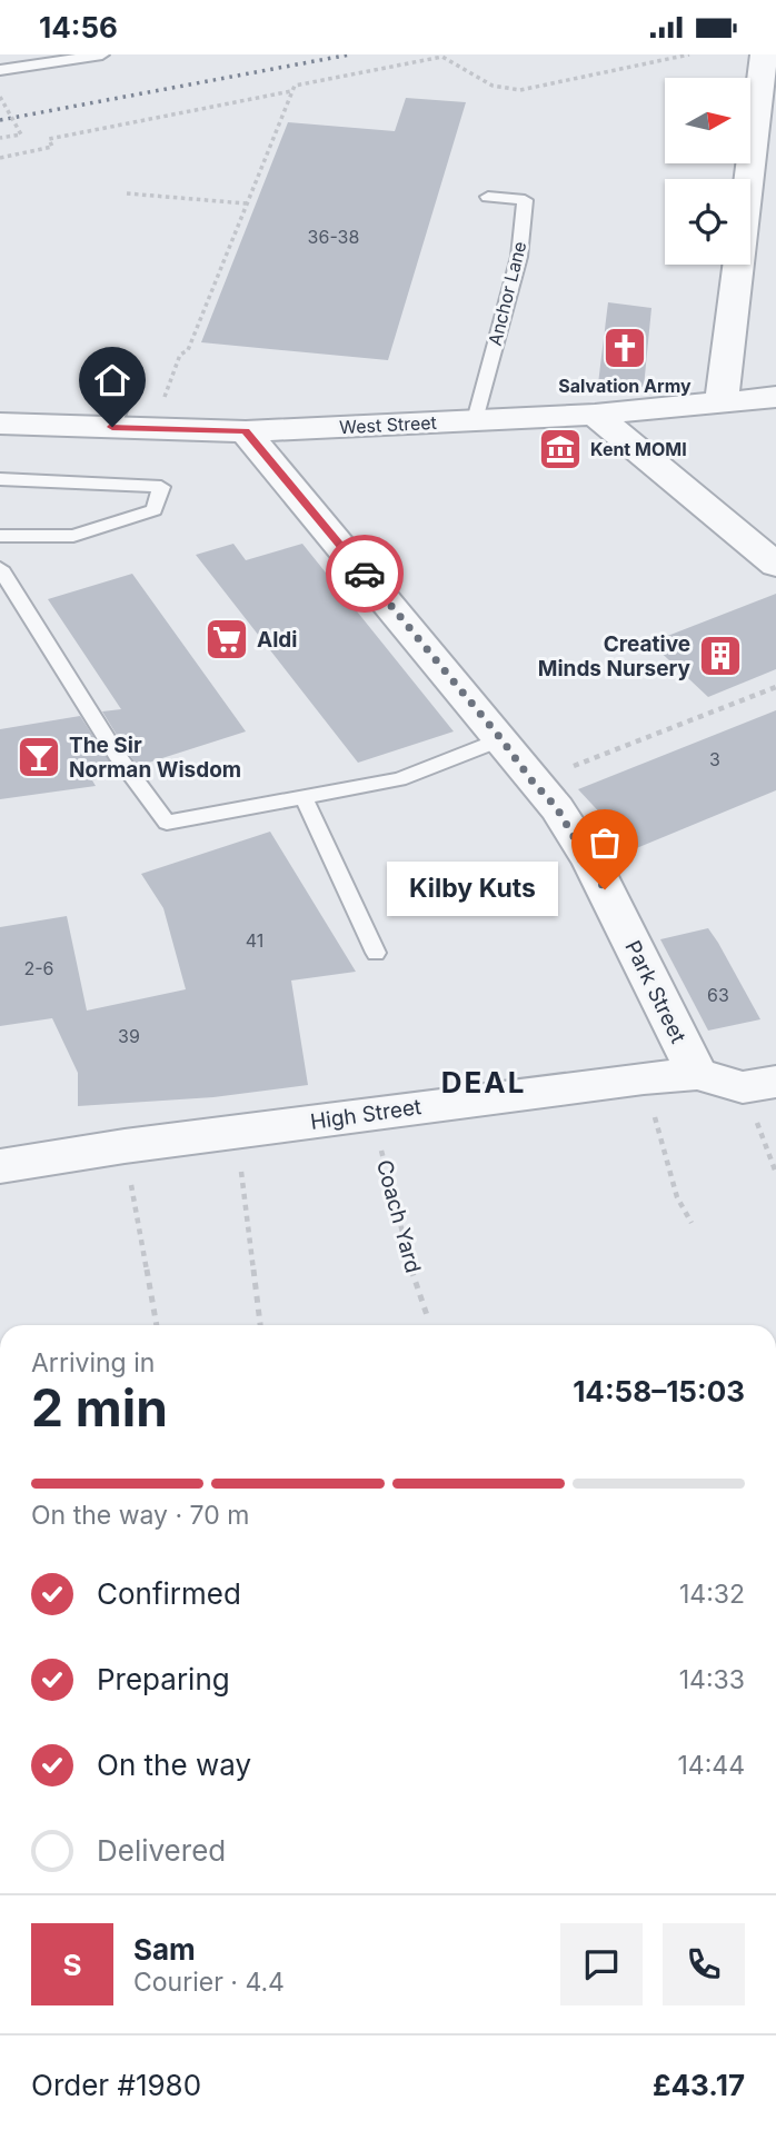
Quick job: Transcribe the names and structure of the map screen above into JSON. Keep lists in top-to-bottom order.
{
  "streets": {
    "street": ["West Street", "Park Street", "High Street"],
    "lane": ["Anchor Lane"],
    "path": ["Coach Yard"]
  },
  "crossings": [
    ["Anchor Lane", "West Street"],
    ["West Street", "Park Street"],
    ["Park Street", "High Street"],
    ["High Street", "Coach Yard"]
  ],
  "districts": ["DEAL"],
  "places": {
    "church": ["Salvation Army"],
    "museum": ["Kent MOMI"],
    "supermarket": ["Aldi"],
    "building": ["Creative Minds Nursery"],
    "bar": ["The Sir Norman Wisdom"],
    "other": ["Kilby Kuts"]
  },
  "house_numbers": [
    "36-38",
    "3",
    "41",
    "2-6",
    "63",
    "39"
  ],
  "north": "right",
  "page": {
    "status": "14:56",
    "bubble": "Kilby Kuts",
    "heading": ["2 min", "Arriving in", "14:58–15:03"],
    "panel": [
      "Sam",
      "Courier · 4.4",
      "Order #1980",
      "£43.17"
    ],
    "bar": "On the way · 70 m",
    "list": [
      ["Confirmed", "14:32"],
      ["Preparing", "14:33"],
      ["On the way", "14:44"],
      "Delivered"
    ],
    "round": "S"
  }
}
